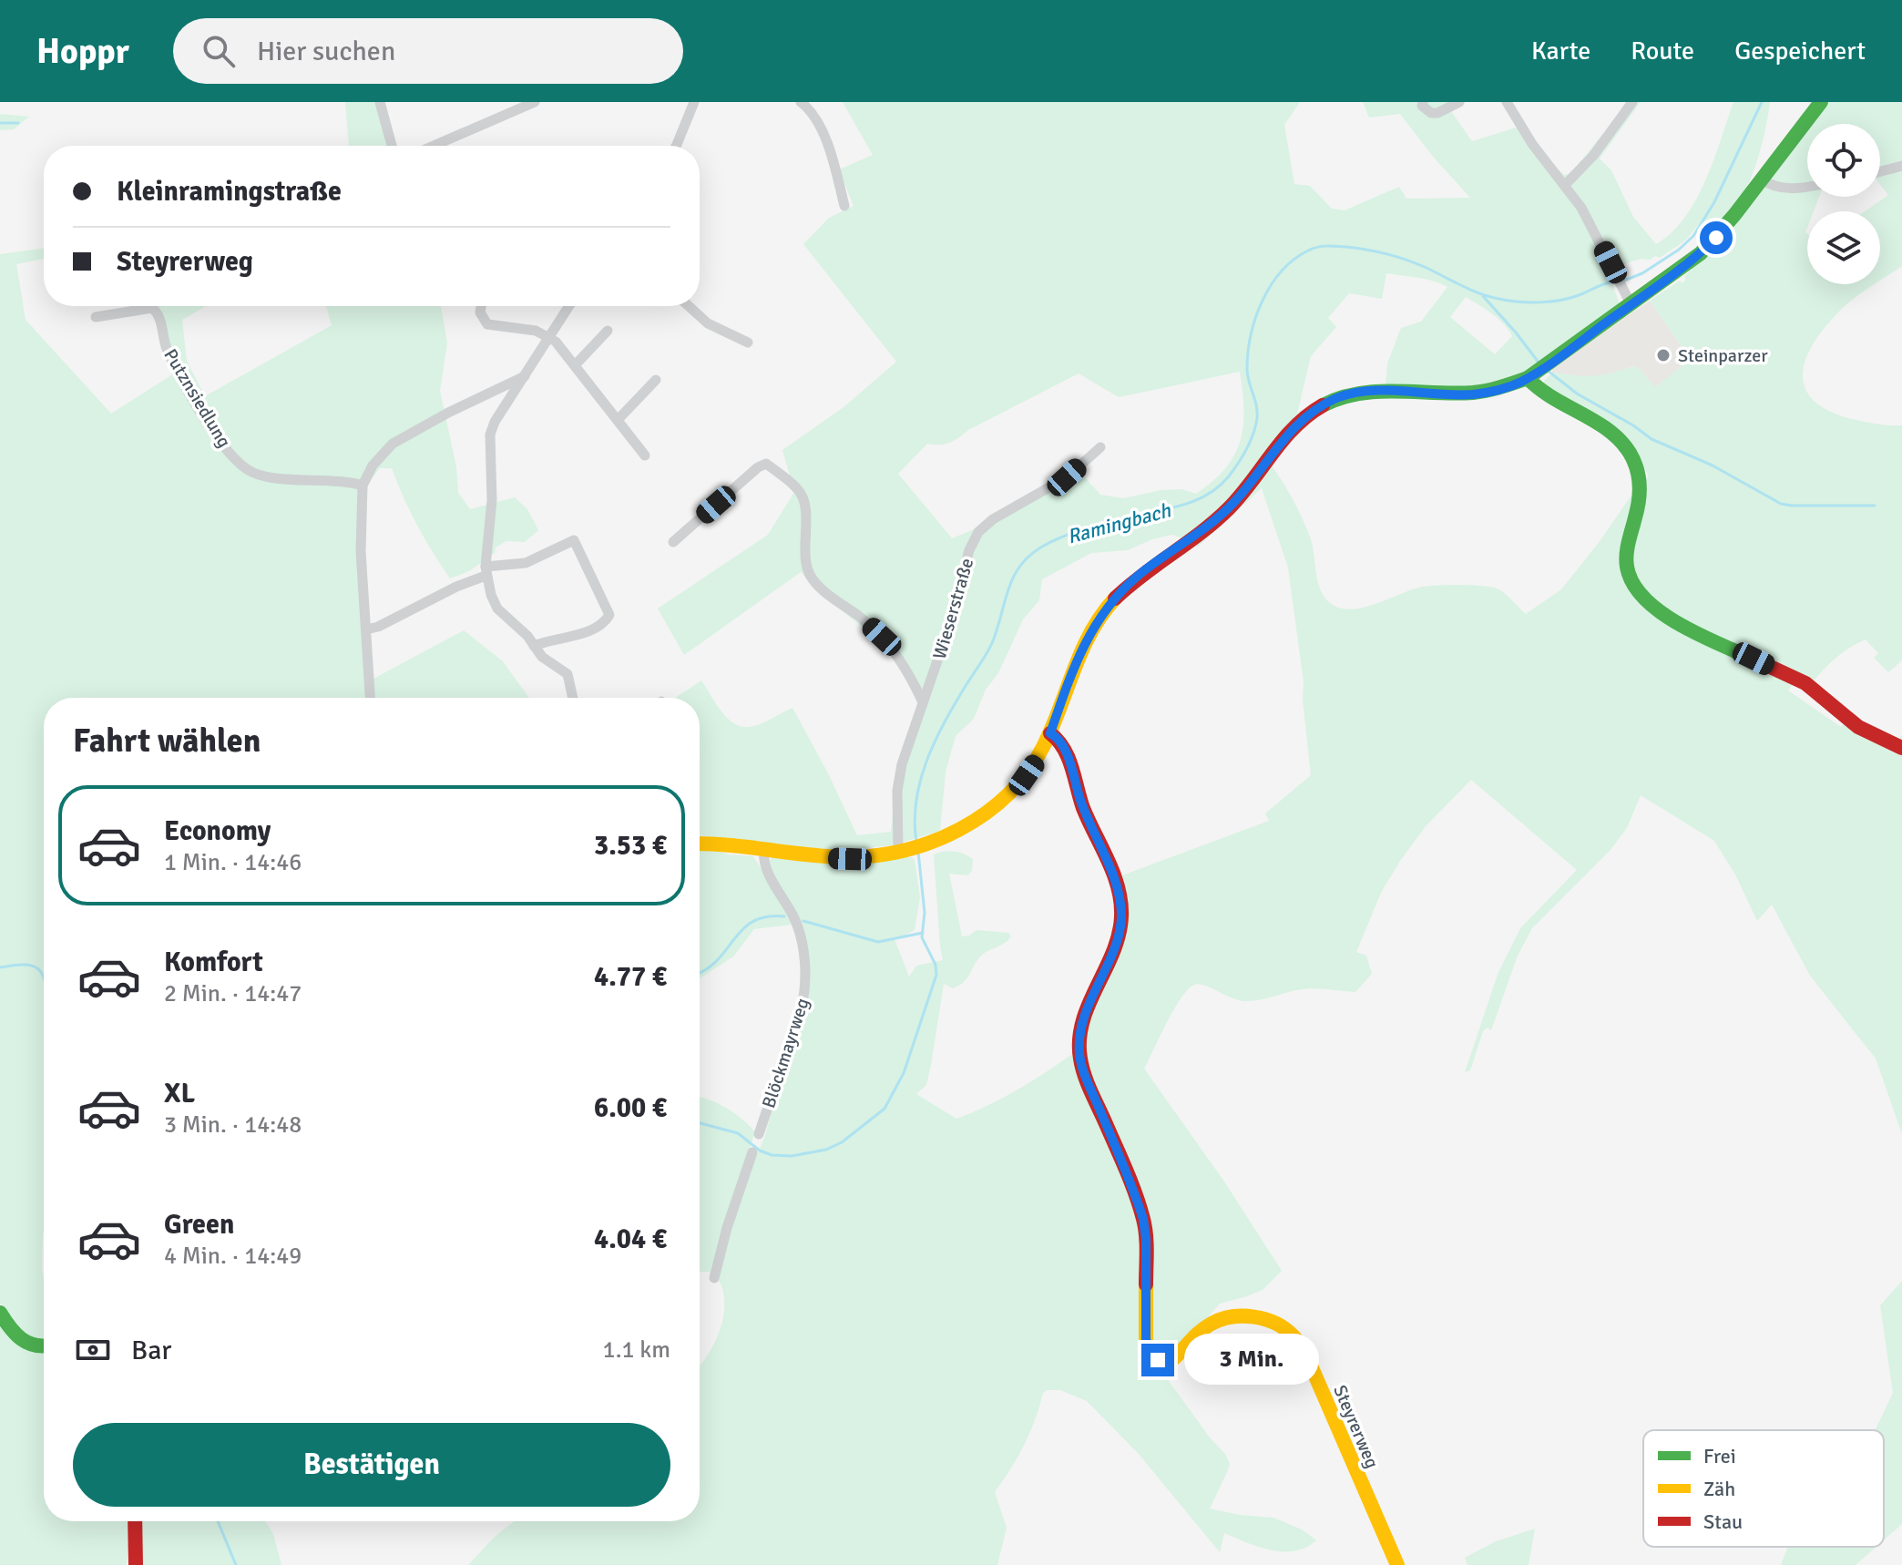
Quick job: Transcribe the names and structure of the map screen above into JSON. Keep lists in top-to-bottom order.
{
  "streets": {
    "street": [
      "Putznsiedlung",
      "Wieserstraße",
      "Blöckmayrweg",
      "Steyrerweg"
    ]
  },
  "water": ["Ramingbach"],
  "places": ["Steinparzer"],
  "legend": ["Frei", "Zäh", "Stau"],
  "page": {
    "header": "Hoppr",
    "search": "Hier suchen",
    "nav": ["Karte", "Route", "Gespeichert"],
    "banner": ["Kleinramingstraße", "Steyrerweg"],
    "heading": "Fahrt wählen",
    "list": [
      {
        "name": "Economy",
        "note": "1 Min. · 14:46",
        "value": "3.53 €"
      },
      {
        "name": "Komfort",
        "note": "2 Min. · 14:47",
        "value": "4.77 €"
      },
      {
        "name": "XL",
        "note": "3 Min. · 14:48",
        "value": "6.00 €"
      },
      {
        "name": "Green",
        "note": "4 Min. · 14:49",
        "value": "4.04 €"
      }
    ],
    "pay": ["Bar", "1.1 km"],
    "bubble": "3 Min.",
    "buttons": "Bestätigen"
  }
}
